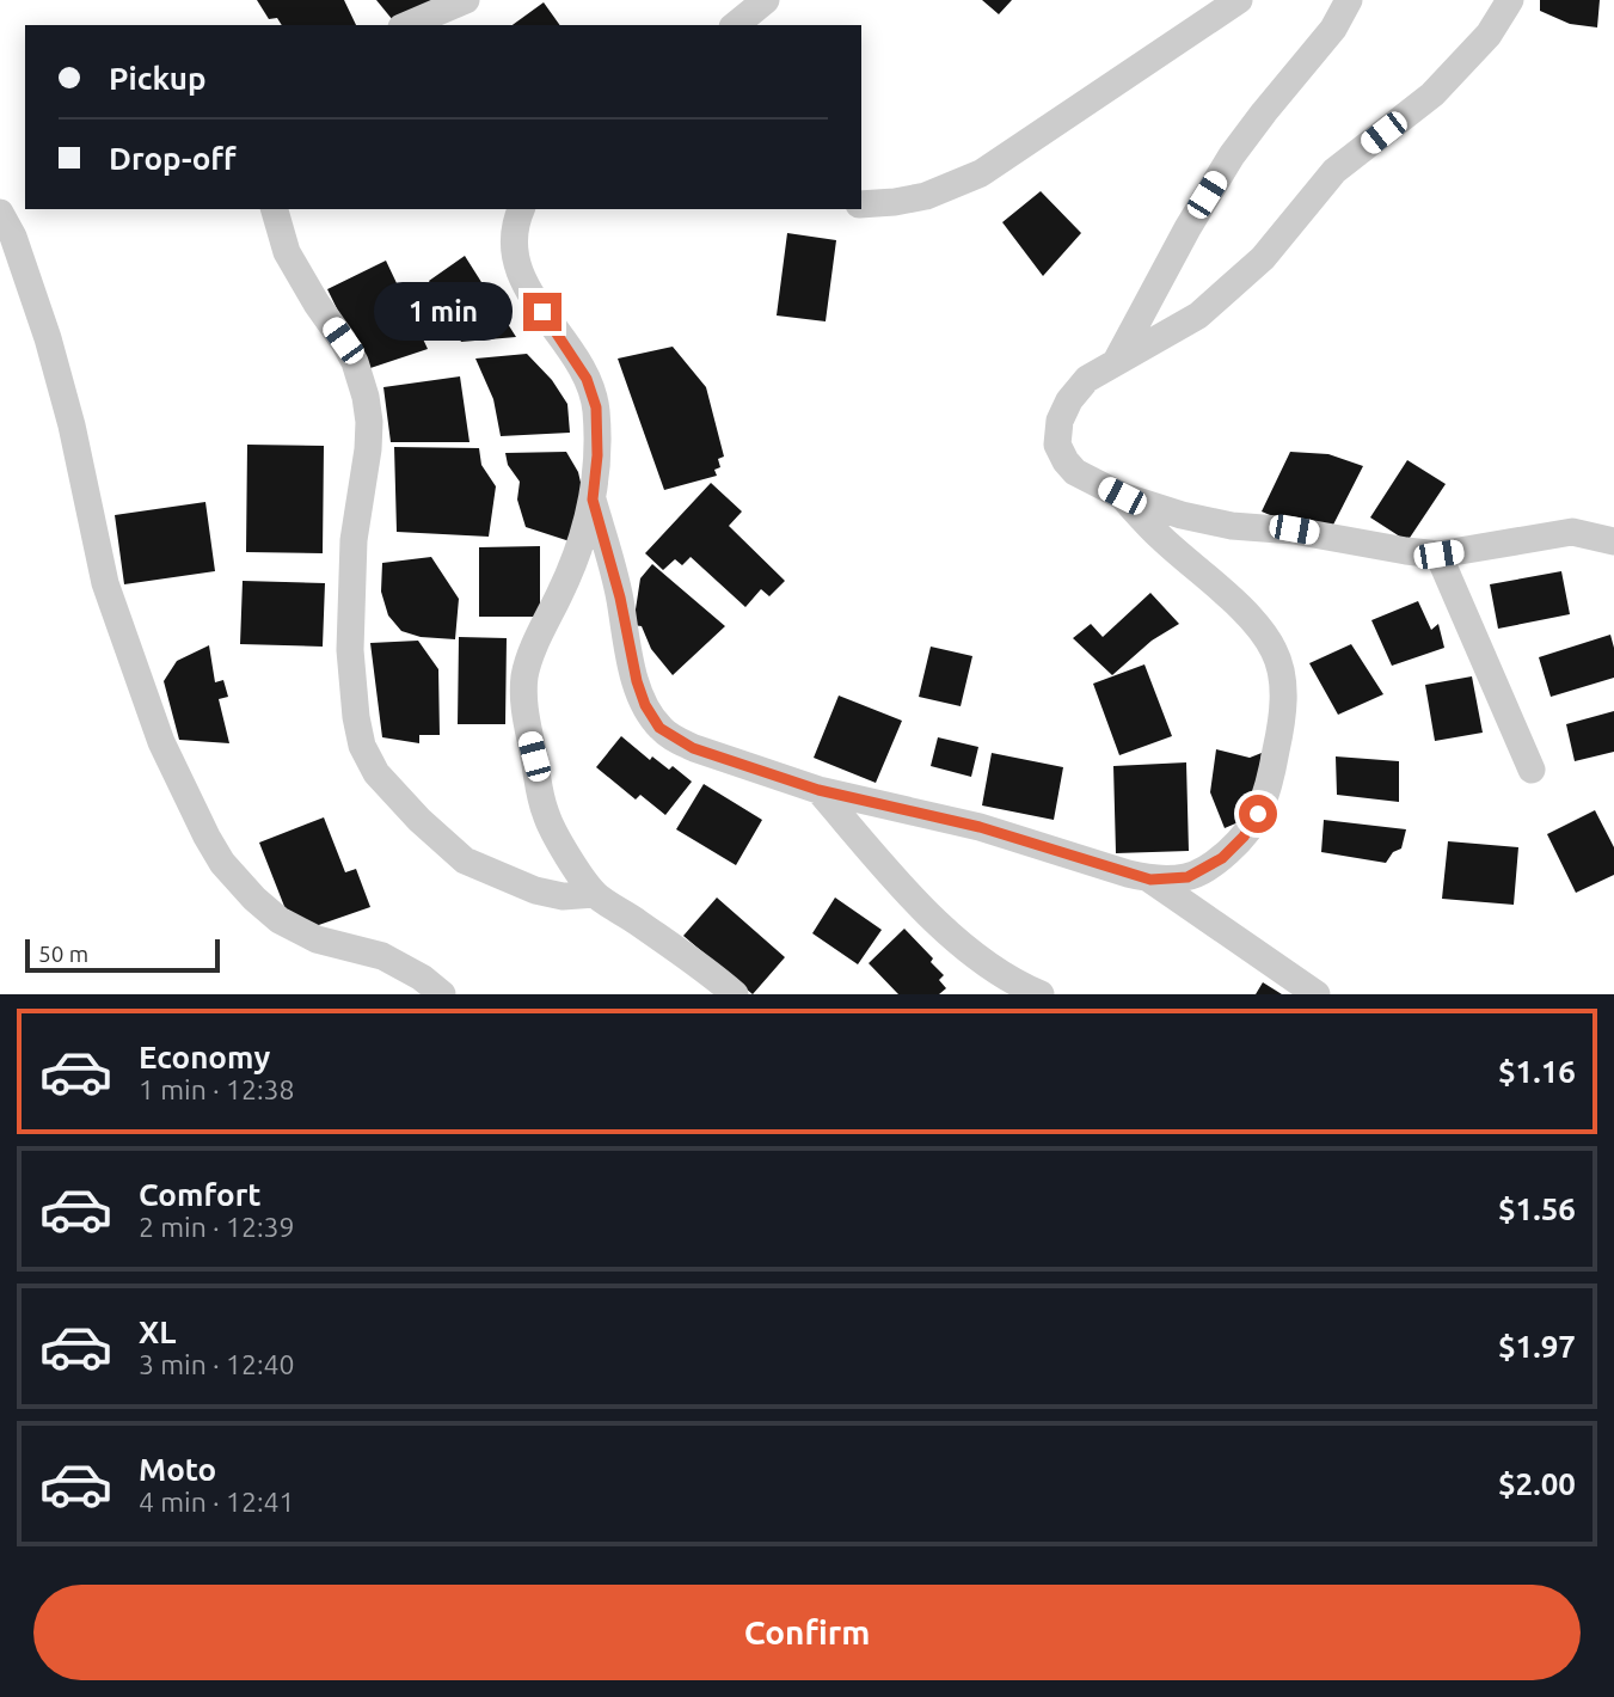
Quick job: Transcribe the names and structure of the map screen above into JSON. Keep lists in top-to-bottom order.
{
  "scale_bar": "50 m",
  "page": {
    "banner": ["Pickup", "Drop-off"],
    "bubble": "1 min",
    "scale": "50 m",
    "list": [
      {
        "name": "Economy",
        "note": "1 min · 12:38",
        "value": "$1.16"
      },
      {
        "name": "Comfort",
        "note": "2 min · 12:39",
        "value": "$1.56"
      },
      {
        "name": "XL",
        "note": "3 min · 12:40",
        "value": "$1.97"
      },
      {
        "name": "Moto",
        "note": "4 min · 12:41",
        "value": "$2.00"
      }
    ],
    "buttons": "Confirm"
  }
}
